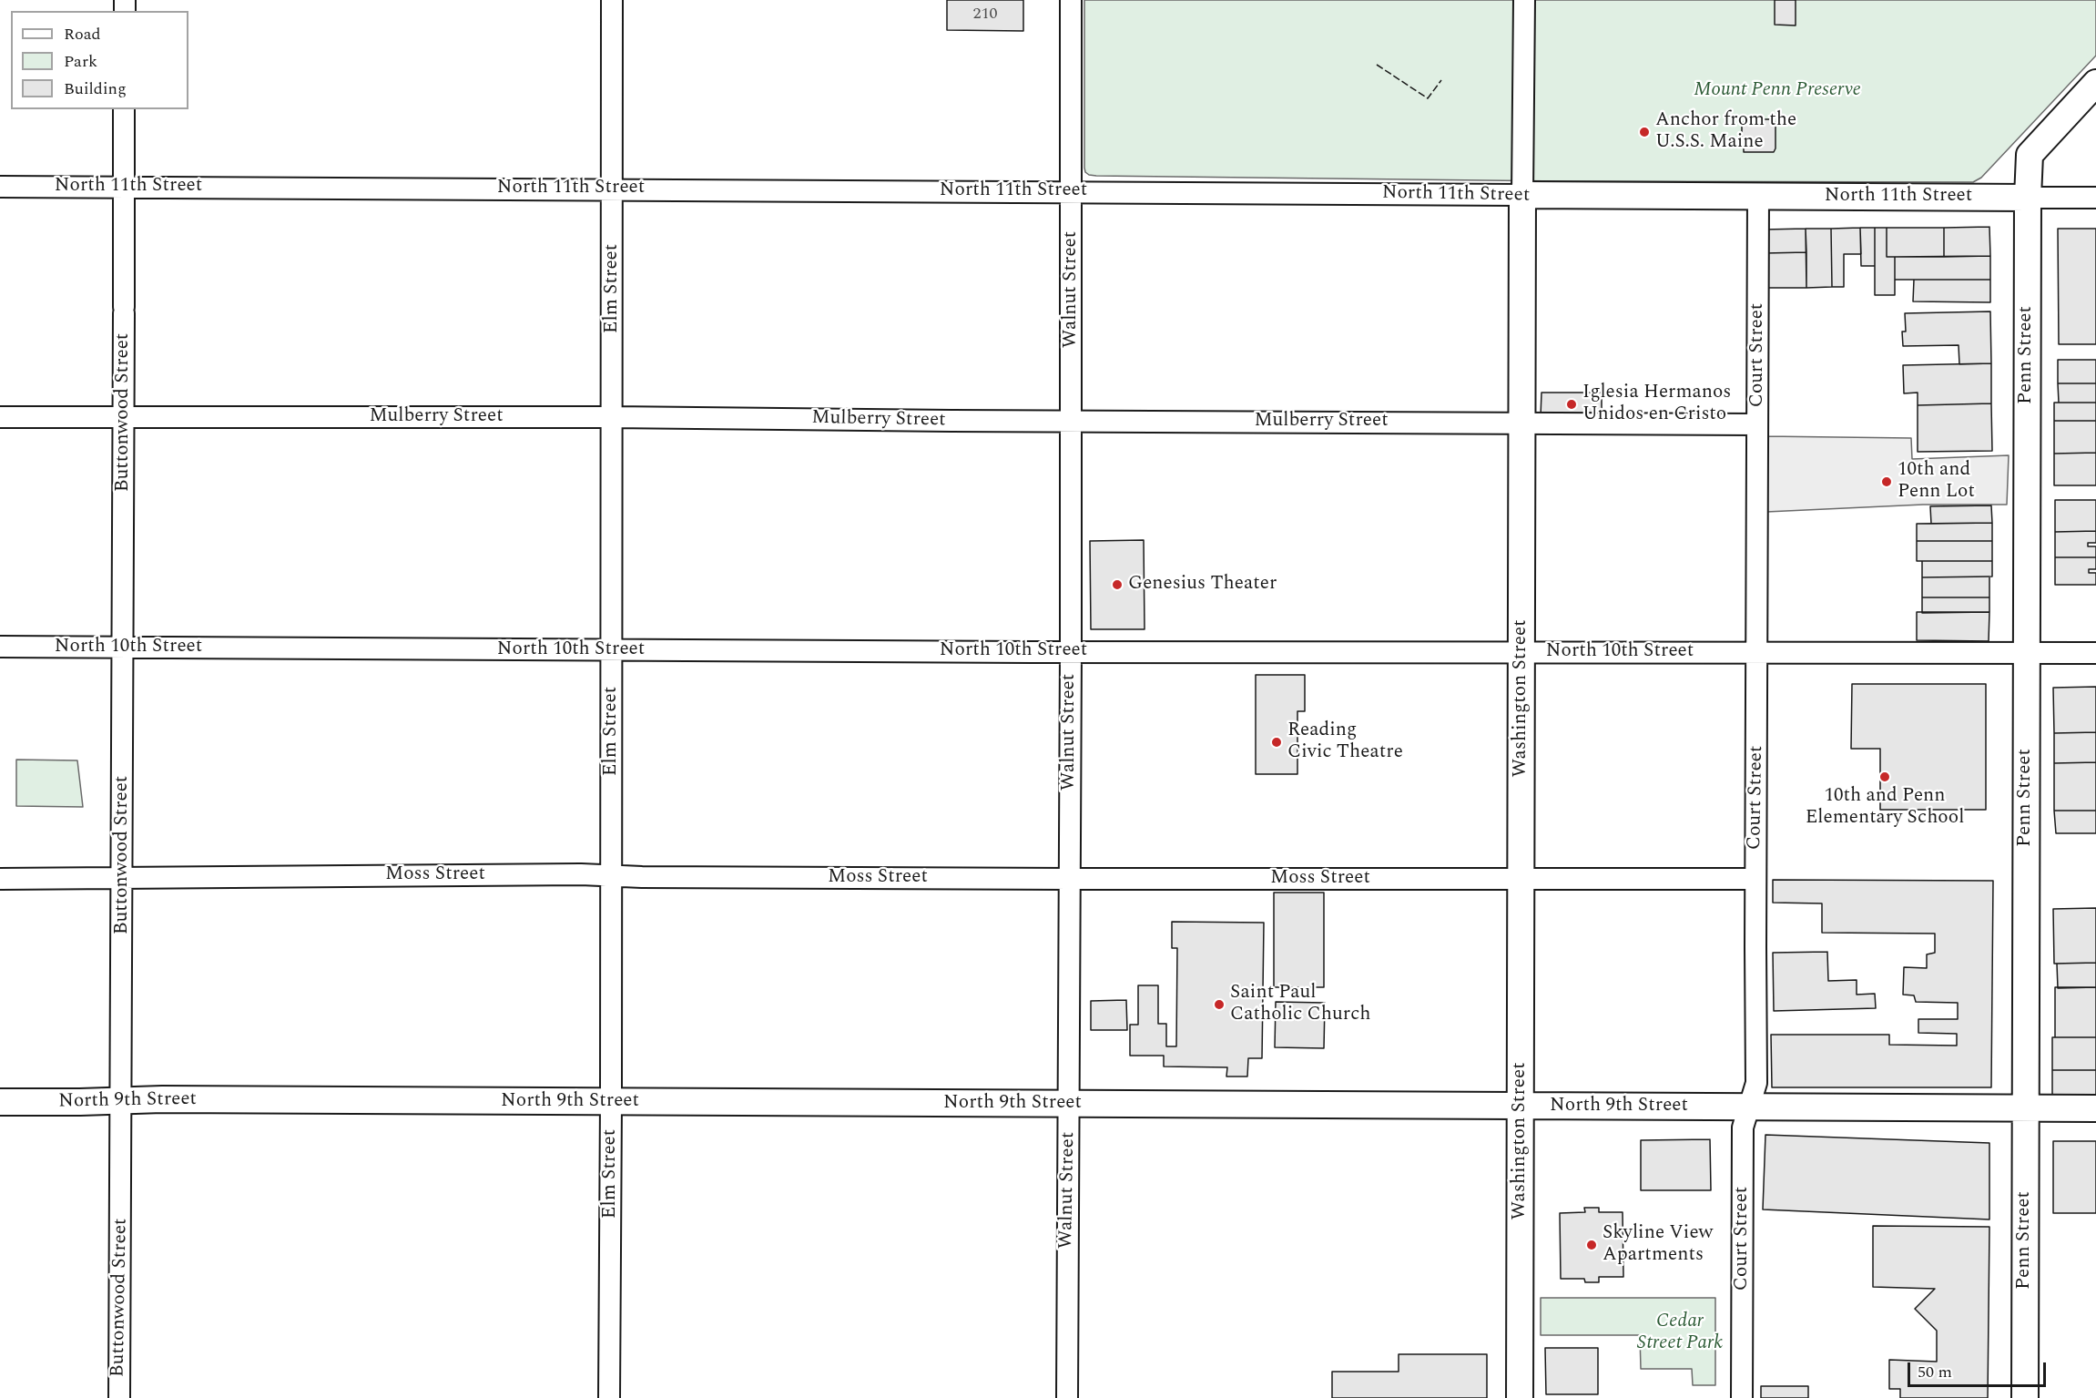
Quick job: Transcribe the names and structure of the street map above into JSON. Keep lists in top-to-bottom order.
{
  "streets": {
    "main road": [
      "North 11th Street",
      "Penn Street",
      "Washington Street",
      "North 9th Street"
    ],
    "street": [
      "Elm Street",
      "Walnut Street",
      "Court Street",
      "Buttonwood Street",
      "Mulberry Street",
      "North 10th Street",
      "Moss Street"
    ]
  },
  "crossings": [
    ["North 11th Street", "Elm Street"],
    ["North 11th Street", "Walnut Street"],
    ["North 11th Street", "Court Street"],
    ["North 11th Street", "Penn Street"],
    ["North 11th Street", "Buttonwood Street"],
    ["North 11th Street", "Washington Street"],
    ["Elm Street", "Mulberry Street"],
    ["Elm Street", "North 10th Street"],
    ["Elm Street", "Moss Street"],
    ["Elm Street", "North 9th Street"],
    ["Walnut Street", "Mulberry Street"],
    ["Walnut Street", "North 10th Street"],
    ["Walnut Street", "Moss Street"],
    ["Walnut Street", "North 9th Street"],
    ["Court Street", "Mulberry Street"],
    ["Court Street", "North 10th Street"],
    ["Court Street", "Moss Street"],
    ["Court Street", "North 9th Street"],
    ["Penn Street", "North 10th Street"],
    ["Penn Street", "North 9th Street"],
    ["Buttonwood Street", "Mulberry Street"],
    ["Buttonwood Street", "North 10th Street"],
    ["Buttonwood Street", "Moss Street"],
    ["Buttonwood Street", "North 9th Street"],
    ["Mulberry Street", "Washington Street"],
    ["North 10th Street", "Washington Street"],
    ["Washington Street", "Moss Street"],
    ["Washington Street", "North 9th Street"]
  ],
  "parks": ["Mount Penn Preserve", "Cedar Street Park"],
  "places": [
    "Anchor from the U.S.S. Maine",
    "Iglesia Hermanos Unidos en Cristo",
    "10th and Penn Lot",
    "Genesius Theater",
    "Reading Civic Theatre",
    "10th and Penn Elementary School",
    "Saint Paul Catholic Church",
    "Skyline View Apartments"
  ],
  "house_numbers": ["210"],
  "legend": ["Road", "Park", "Building"],
  "scale_bar": "50 m"
}
